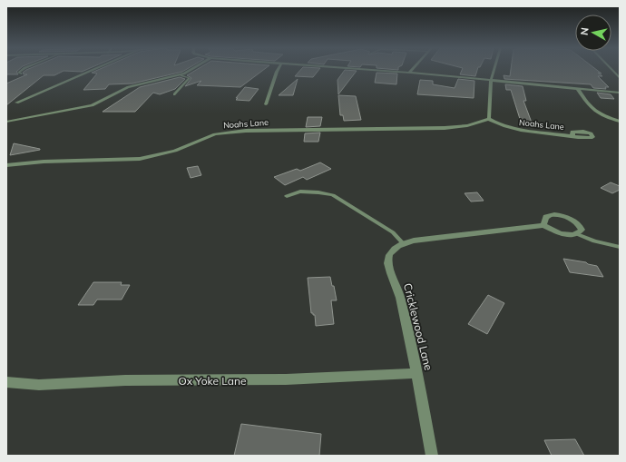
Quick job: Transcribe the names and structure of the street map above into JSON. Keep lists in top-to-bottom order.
{
  "streets": {
    "street": ["Noahs Lane", "Cricklewood Lane", "Ox Yoke Lane"]
  },
  "crossings": [
    ["Cricklewood Lane", "Ox Yoke Lane"]
  ],
  "north": "left"
}
